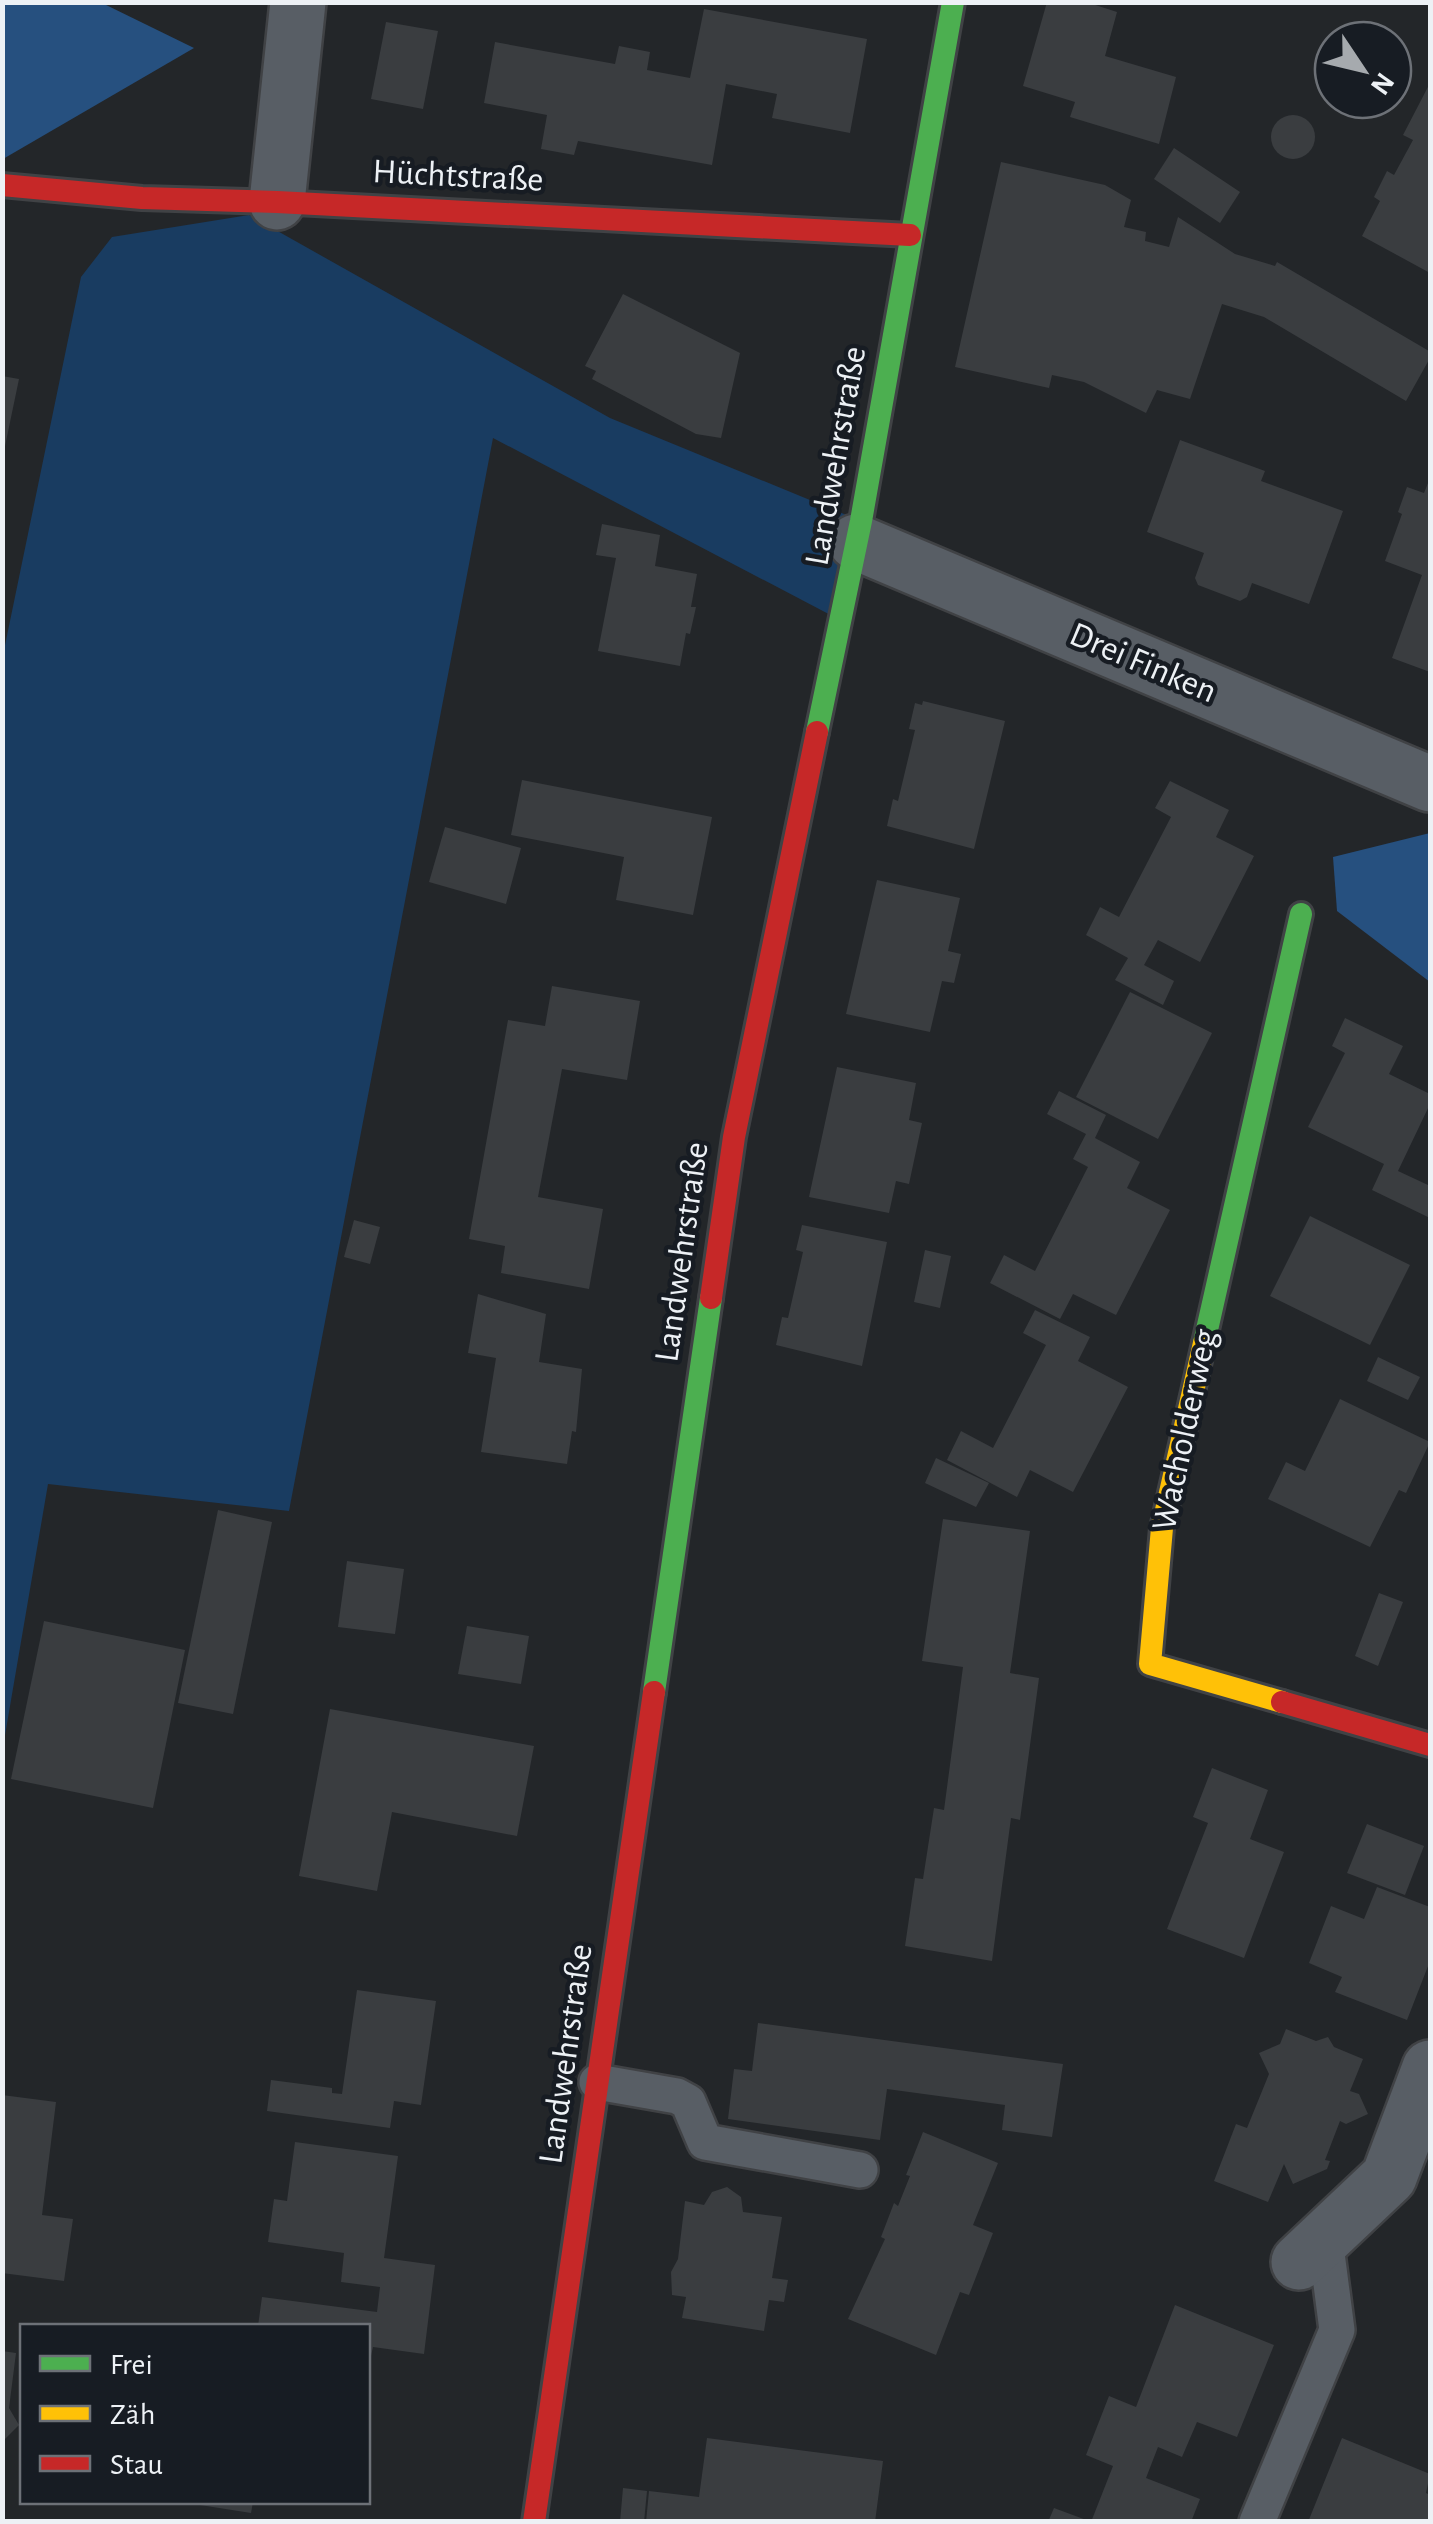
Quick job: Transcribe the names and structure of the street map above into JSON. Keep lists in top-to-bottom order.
{
  "streets": {
    "main road": ["Hüchtstraße", "Landwehrstraße", "Wacholderweg"],
    "street": ["Drei Finken"]
  },
  "crossings": [
    ["Hüchtstraße", "Landwehrstraße"],
    ["Landwehrstraße", "Drei Finken"]
  ],
  "legend": ["Frei", "Zäh", "Stau"],
  "north": "bottom right"
}
